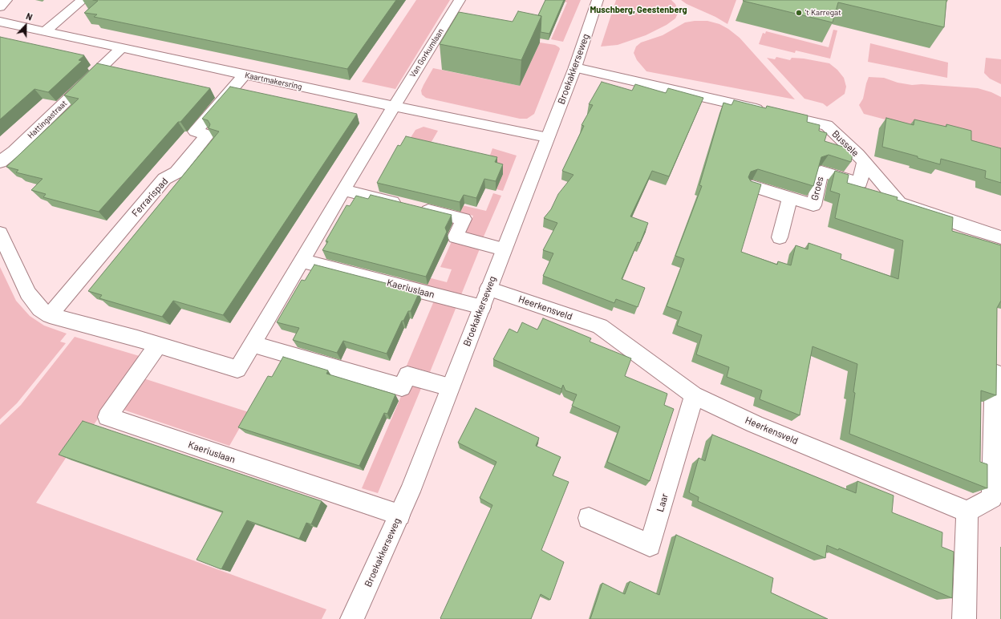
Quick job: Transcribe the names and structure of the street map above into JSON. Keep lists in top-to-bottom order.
{
  "streets": {
    "street": [
      "Van Gorkumlaan",
      "Broekakkerseweg",
      "Kaartmakersring",
      "Hattingastraat",
      "Bussele",
      "Groes",
      "Ferrarispad",
      "Kaeriuslaan",
      "Heerkensveld",
      "Laar"
    ]
  },
  "crossings": [
    ["Van Gorkumlaan", "Kaartmakersring"],
    ["Broekakkerseweg", "Kaartmakersring"],
    ["Broekakkerseweg", "Bussele"],
    ["Broekakkerseweg", "Kaeriuslaan"],
    ["Broekakkerseweg", "Heerkensveld"],
    ["Kaartmakersring", "Hattingastraat"],
    ["Kaartmakersring", "Ferrarispad"],
    ["Bussele", "Groes"],
    ["Heerkensveld", "Laar"]
  ],
  "districts": ["Muschberg, Geestenberg"],
  "places": ["'t Karregat"],
  "north": "top"
}
